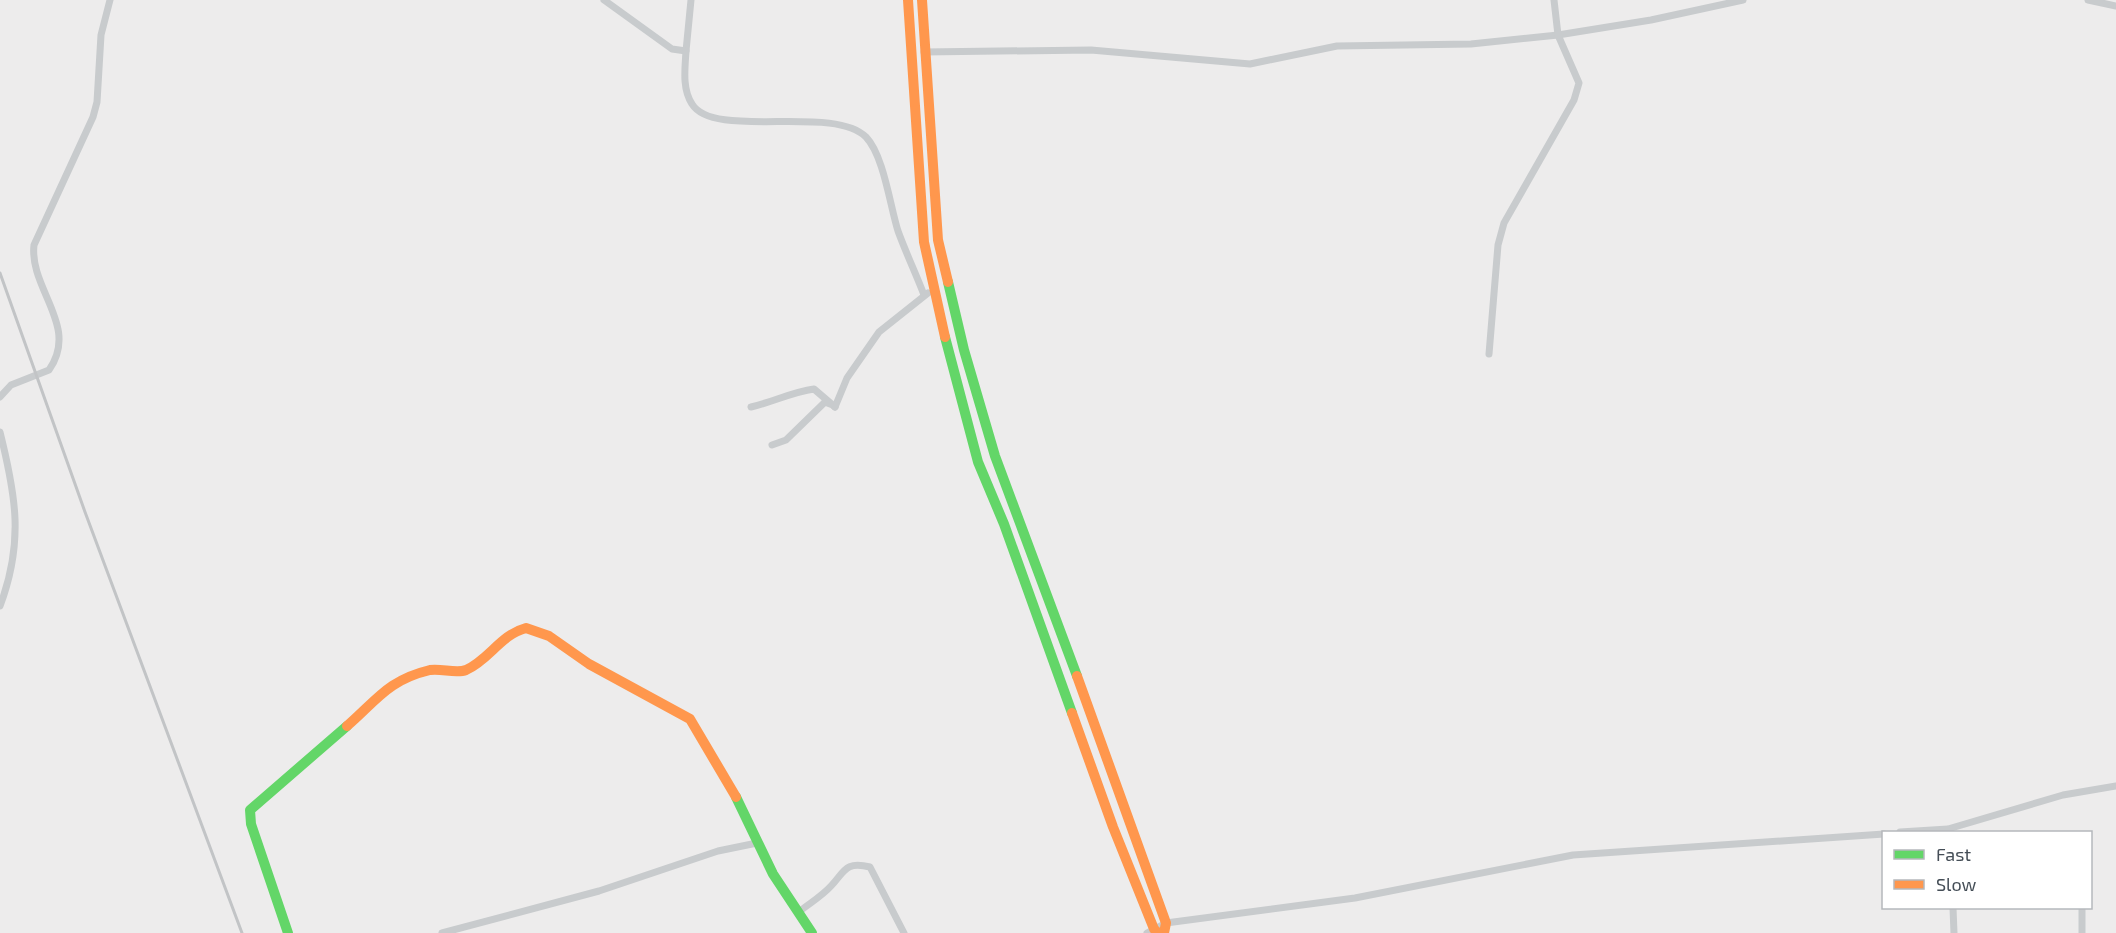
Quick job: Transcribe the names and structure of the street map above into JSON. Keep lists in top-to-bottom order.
{
  "legend": ["Fast", "Slow"]
}
